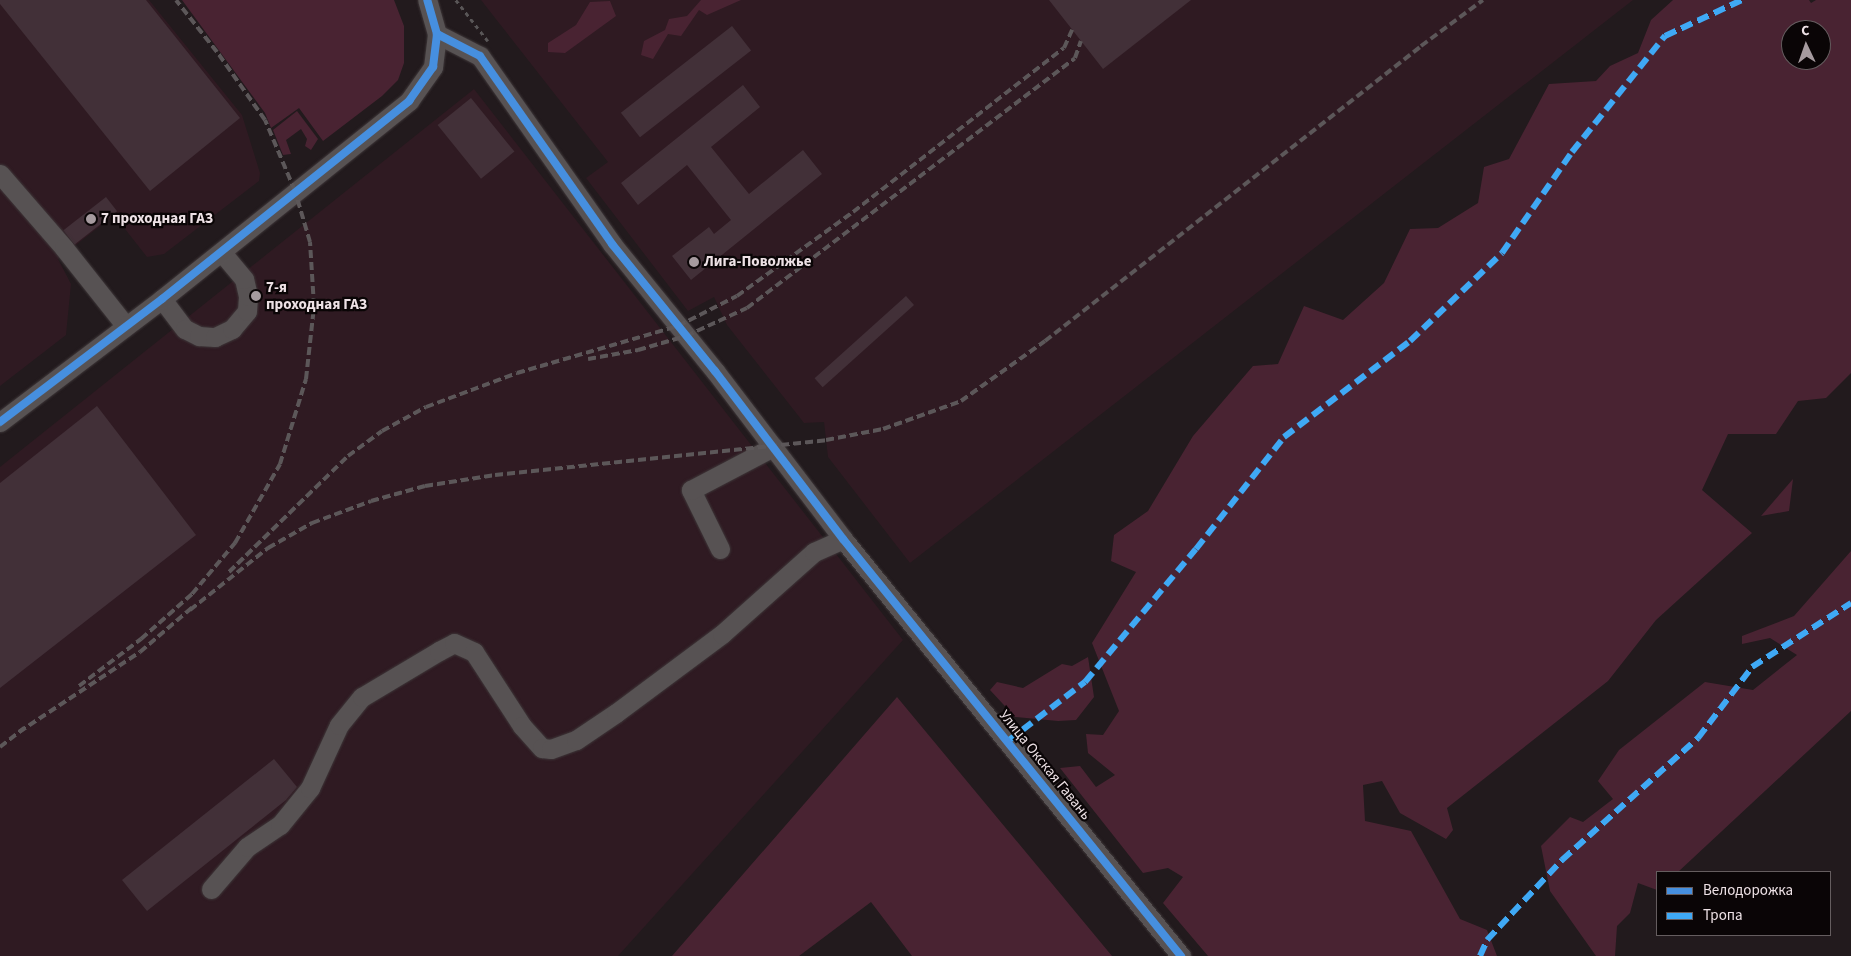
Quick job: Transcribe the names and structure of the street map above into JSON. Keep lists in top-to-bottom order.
{
  "streets": {
    "street": ["Улица Окская Гавань"]
  },
  "places": ["7 проходная ГАЗ", "Лига-Поволжье", "7-я проходная ГАЗ"],
  "legend": ["Велодорожка", "Тропа"],
  "north": "top"
}
